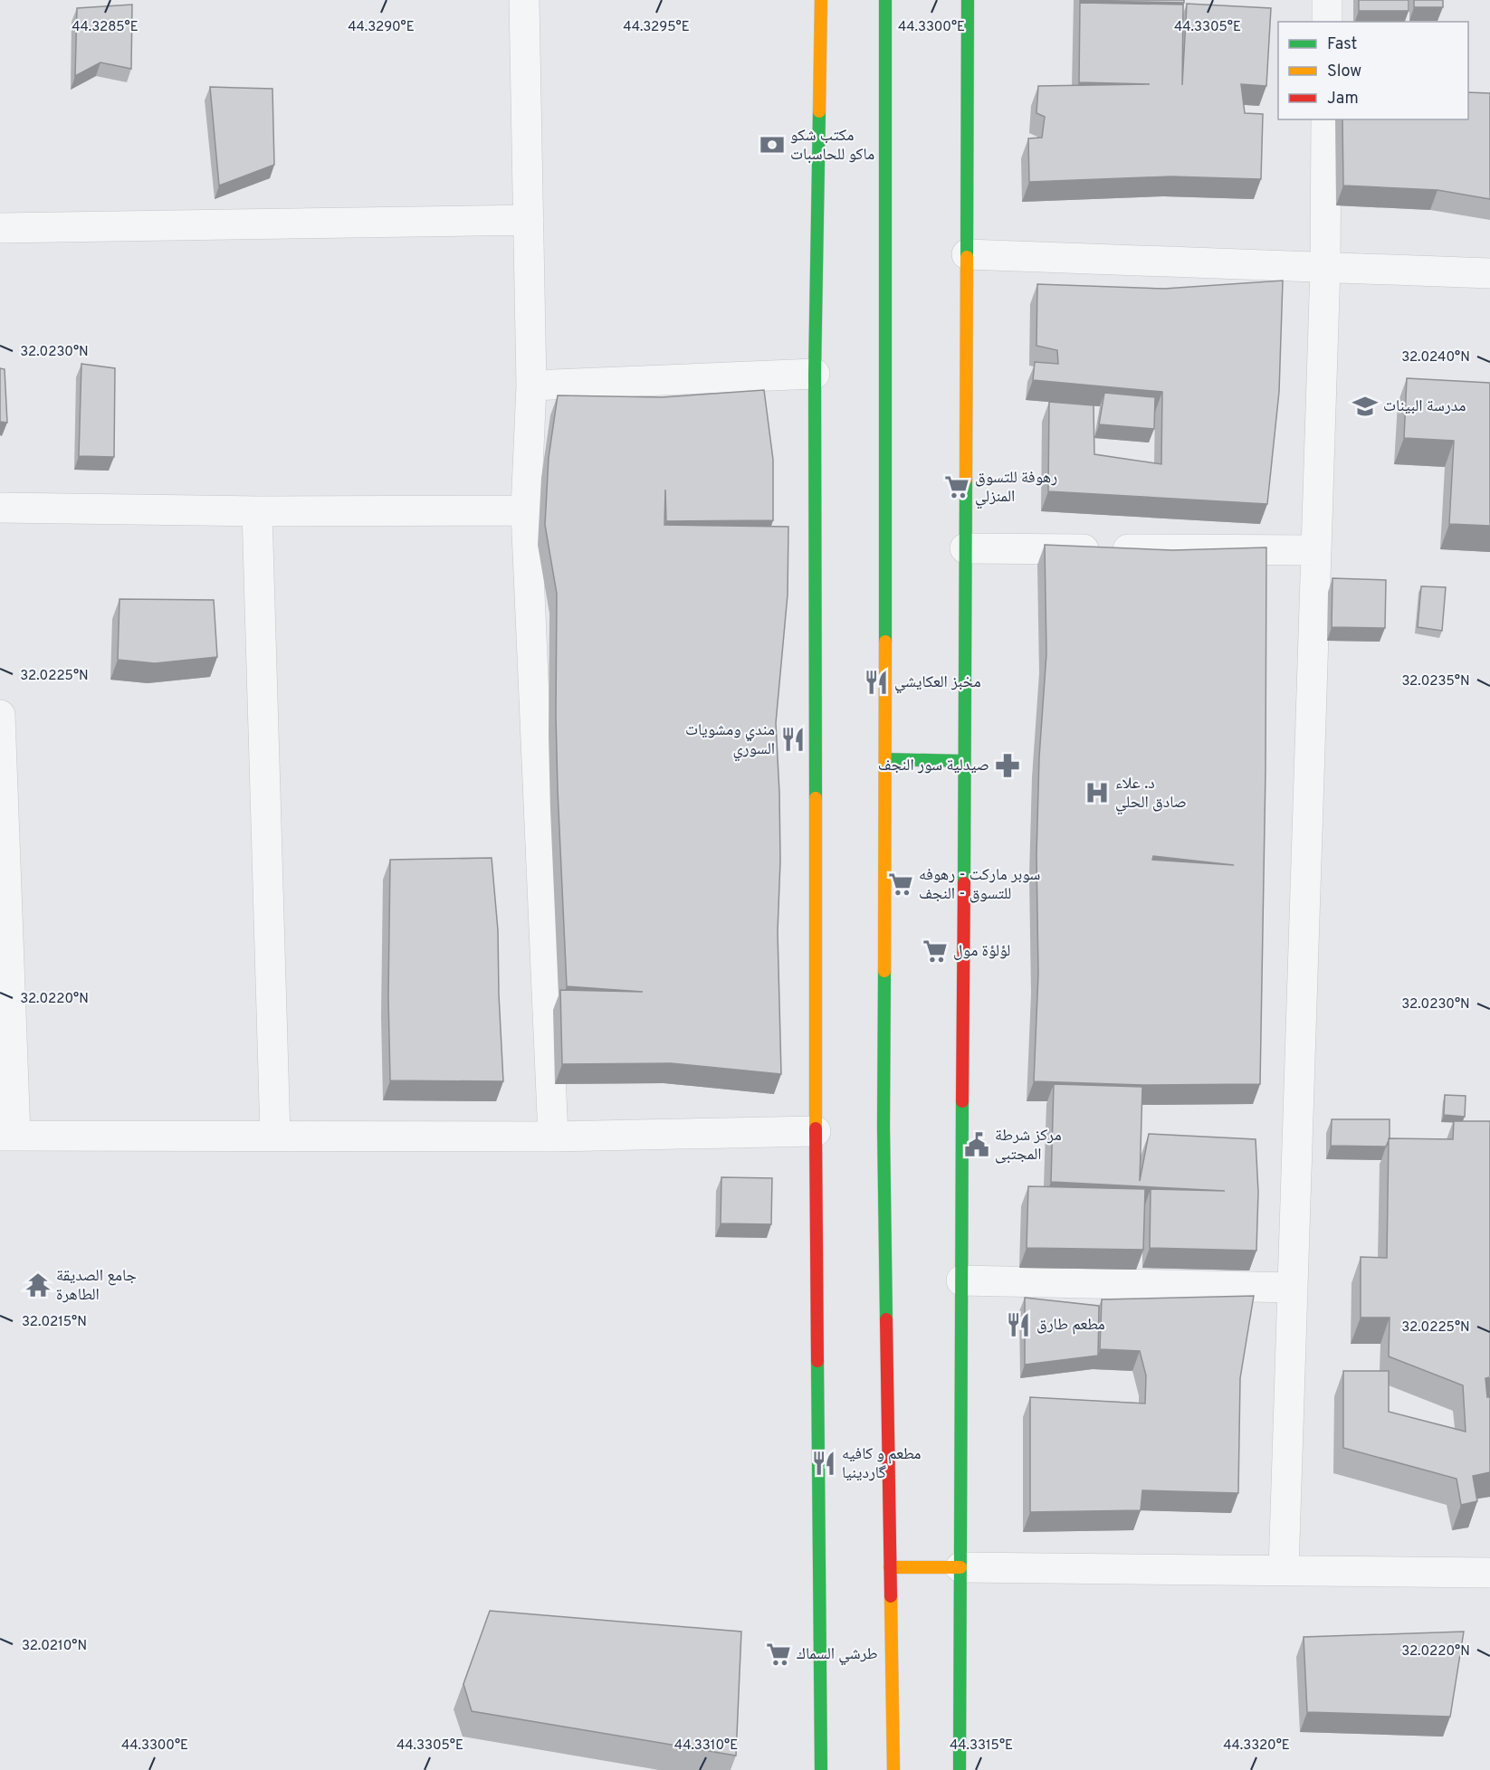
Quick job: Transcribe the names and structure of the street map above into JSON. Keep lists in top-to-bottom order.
{
  "places": {
    "bank": ["مكتب شكو ماكو للحاسبات"],
    "school or university": ["مدرسة البينات"],
    "supermarket": [
      "رهوفة للتسوق المنزلي",
      "سوبر ماركت - رهوفه للتسوق - النجف",
      "لؤلؤة مول",
      "طرشي السماك"
    ],
    "restaurant": [
      "مخبز العكايشي",
      "مندي ومشويات السوري",
      "مطعم طارق",
      "مطعم و كافيه گاردينيا"
    ],
    "pharmacy": ["صيدلية سور النجف"],
    "hospital": ["د. علاء صادق الحلي"],
    "public building": ["مركز شرطة المجتبى"],
    "temple": ["جامع الصديقة الطاهرة"]
  },
  "legend": ["Fast", "Slow", "Jam"],
  "coordinates": [
    "44.3285°E",
    "44.3290°E",
    "44.3295°E",
    "44.3300°E",
    "44.3305°E",
    "32.0230°N",
    "32.0240°N",
    "32.0225°N",
    "32.0235°N",
    "32.0220°N",
    "32.0215°N",
    "32.0210°N",
    "44.3310°E",
    "44.3315°E",
    "44.3320°E"
  ]
}
